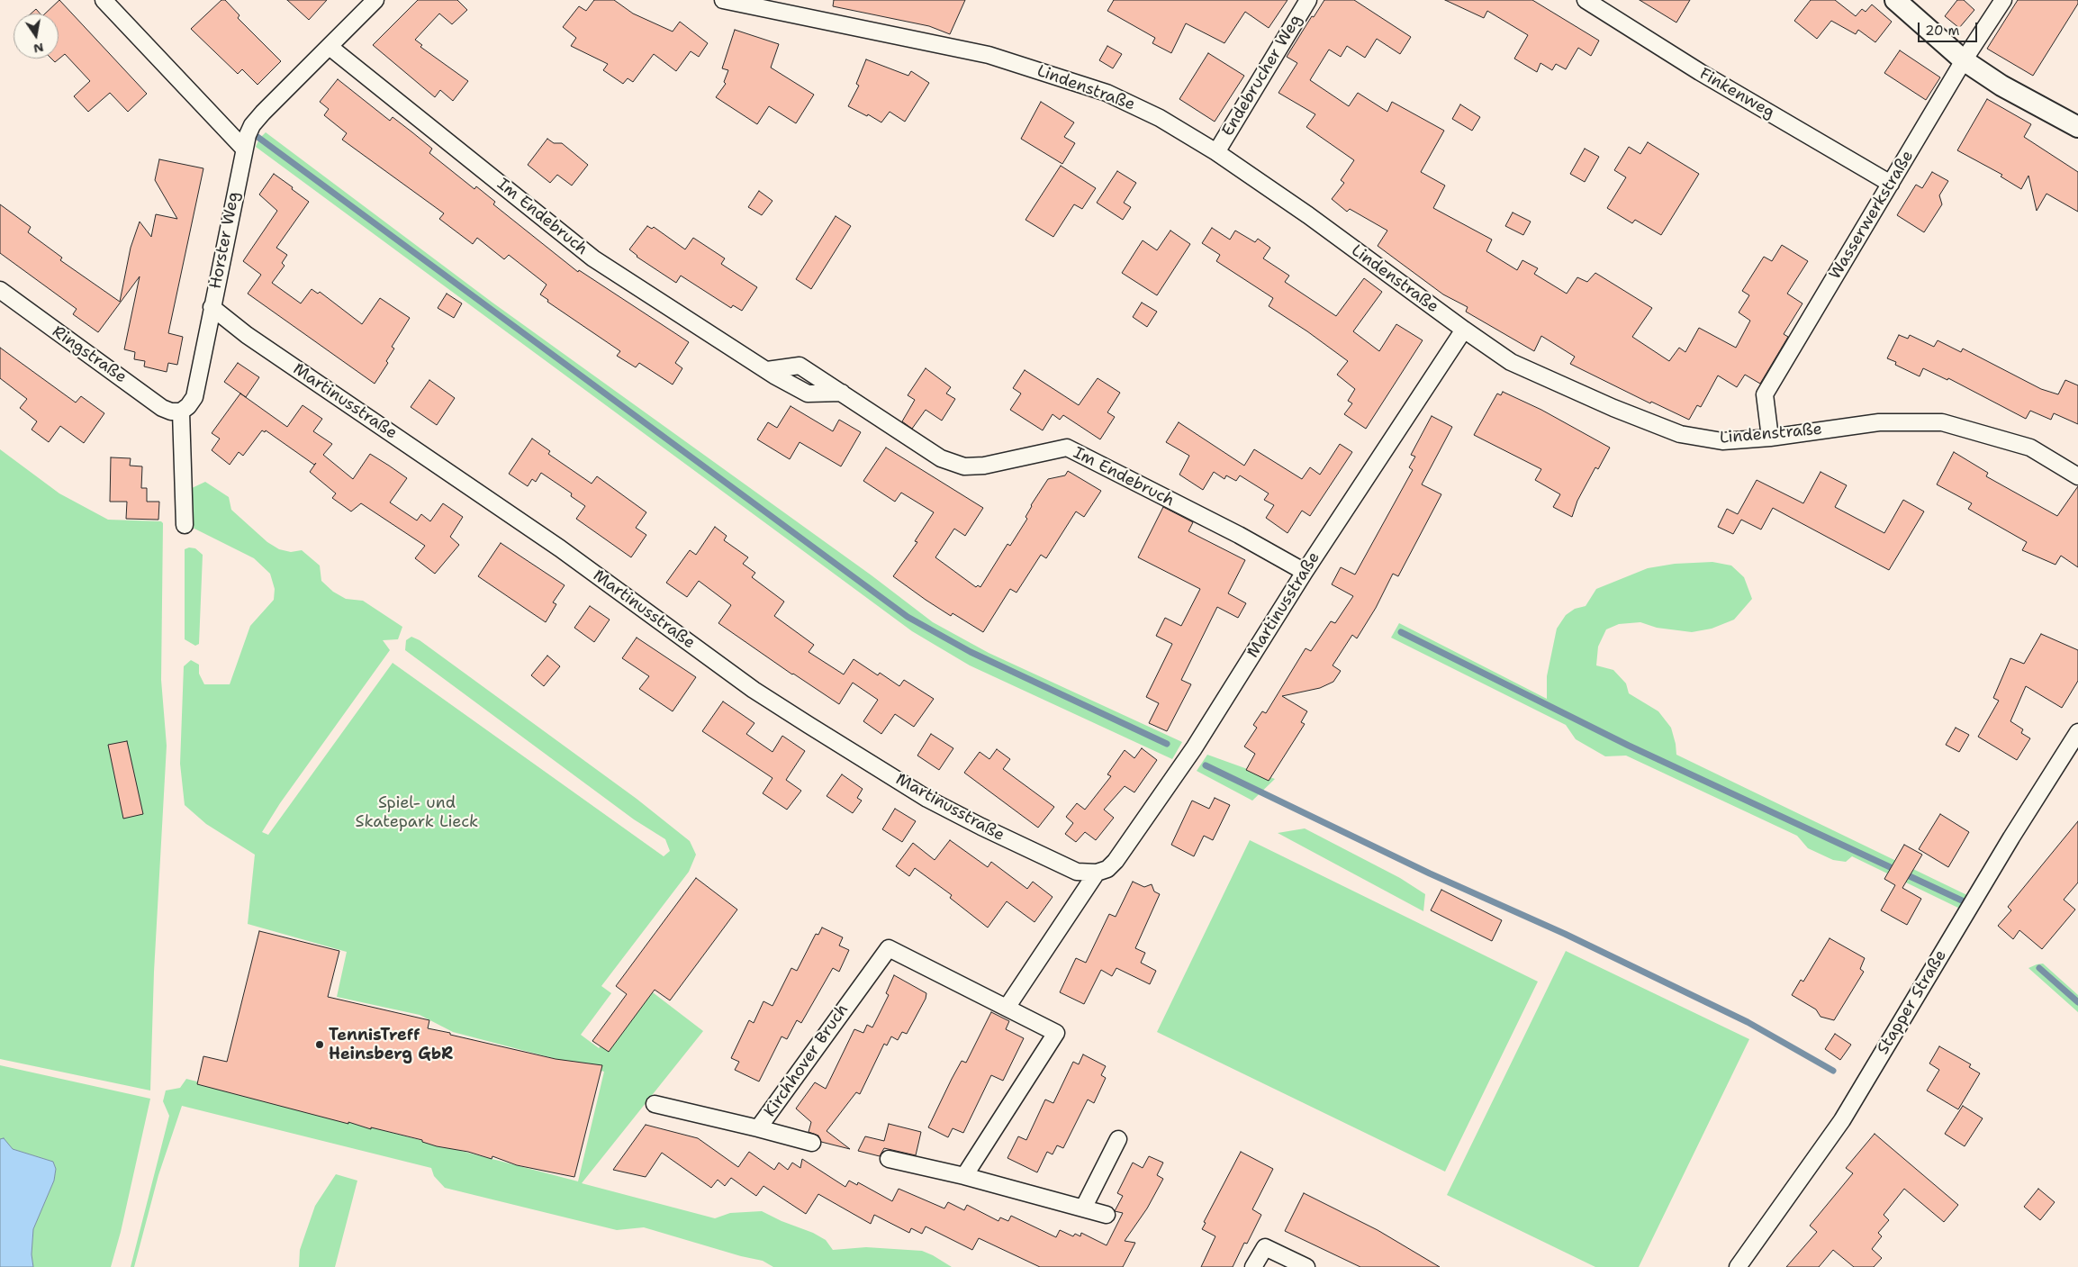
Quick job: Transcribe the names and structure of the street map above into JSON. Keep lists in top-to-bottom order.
{
  "streets": {
    "street": [
      "Endebrucher Weg",
      "Lindenstraße",
      "Finkenweg",
      "Wasserwerkstraße",
      "Im Endebruch",
      "Horster Weg",
      "Ringstraße",
      "Martinusstraße",
      "Stapper Straße",
      "Kirchhover Bruch"
    ]
  },
  "crossings": [
    ["Endebrucher Weg", "Lindenstraße"],
    ["Lindenstraße", "Wasserwerkstraße"],
    ["Lindenstraße", "Martinusstraße"],
    ["Finkenweg", "Wasserwerkstraße"],
    ["Im Endebruch", "Horster Weg"],
    ["Im Endebruch", "Martinusstraße"],
    ["Horster Weg", "Ringstraße"],
    ["Horster Weg", "Martinusstraße"],
    ["Martinusstraße", "Kirchhover Bruch"]
  ],
  "parks": ["Spiel- und Skatepark Lieck"],
  "places": ["TennisTreff Heinsberg GbR"],
  "scale_bar": "20 m",
  "north": "bottom"
}
